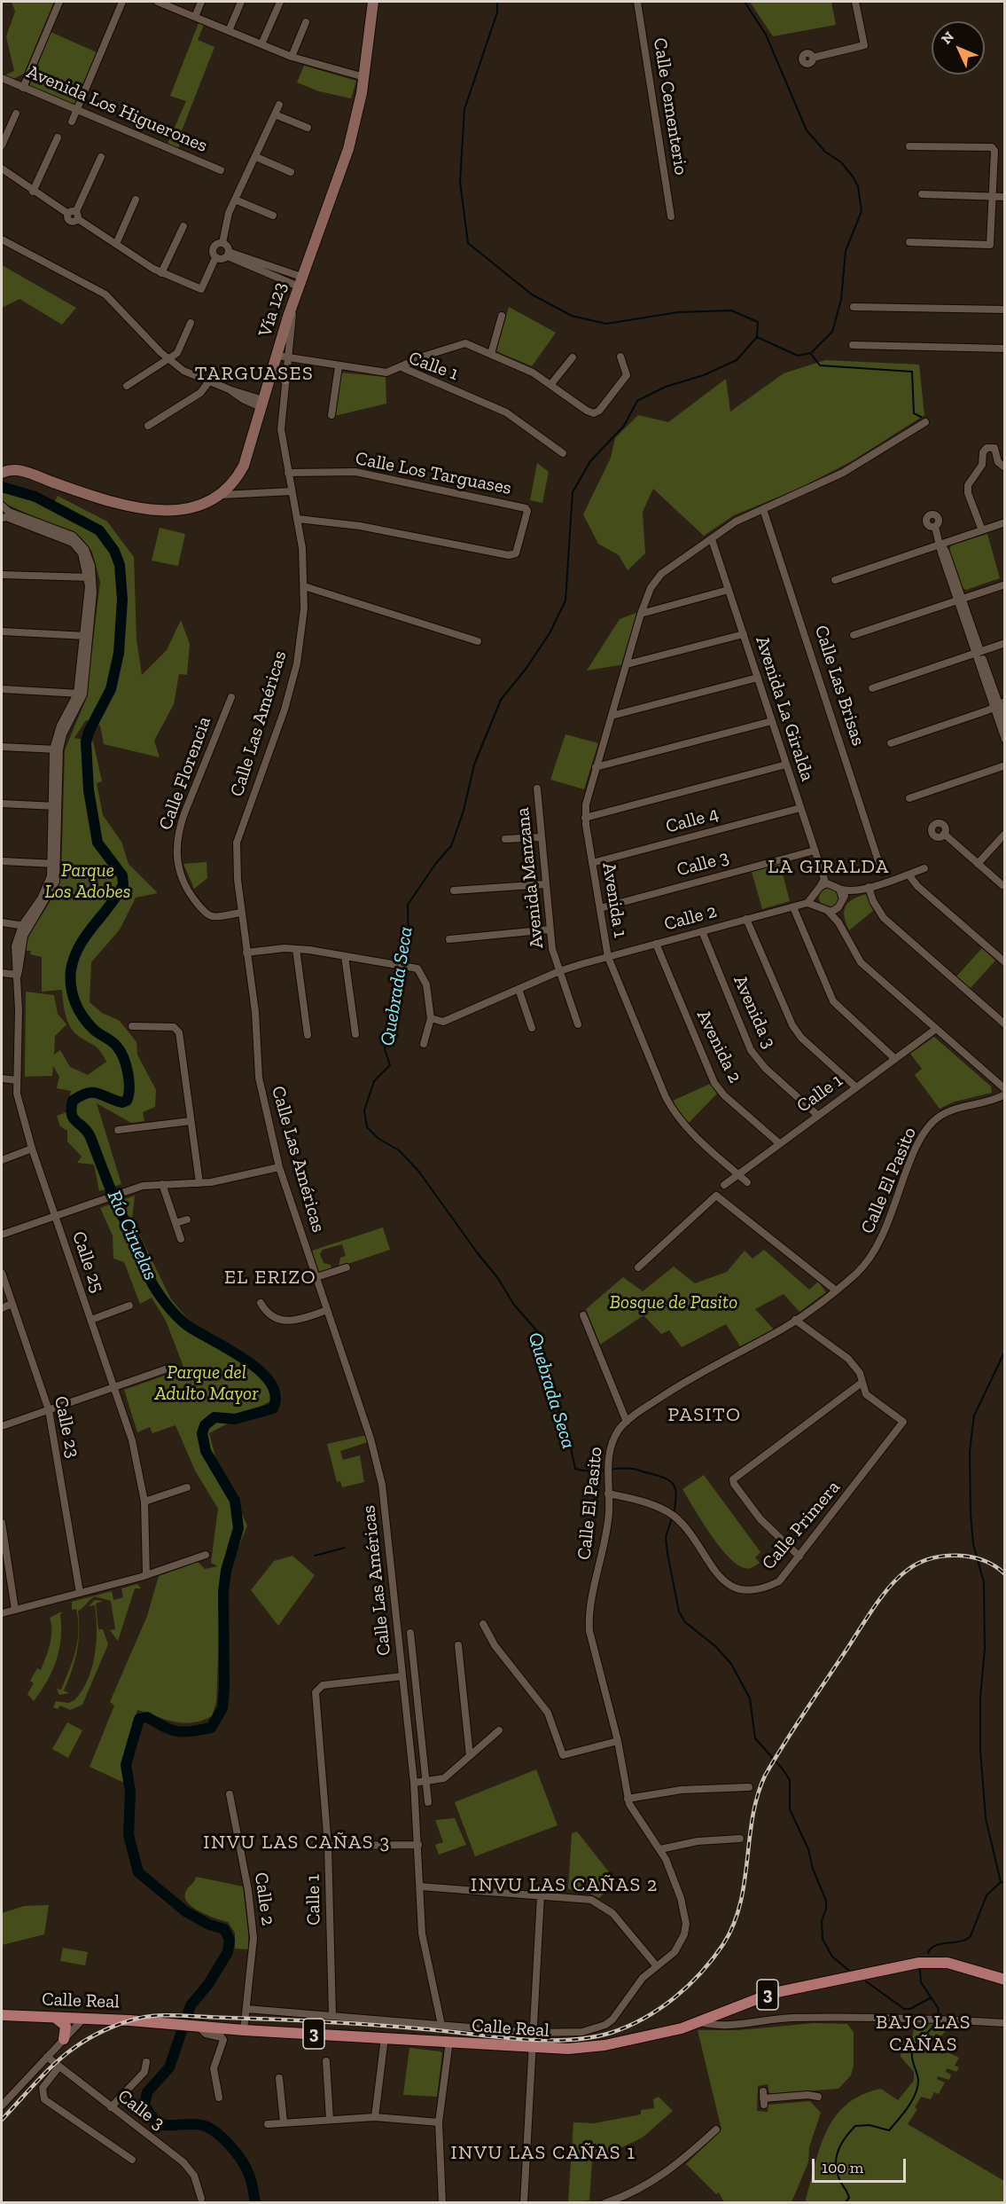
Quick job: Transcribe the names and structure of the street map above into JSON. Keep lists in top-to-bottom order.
{
  "streets": {
    "main road": ["Vía 123", "3", "Calle Real"],
    "street": [
      "Calle Cementerio",
      "Avenida Los Higuerones",
      "Calle 1",
      "Calle Los Targuases",
      "Calle Las Brisas",
      "Avenida La Giralda",
      "Calle Las Américas",
      "Calle Florencia",
      "Calle 4",
      "Calle 3",
      "Avenida Manzana",
      "Avenida 1",
      "Calle 2",
      "Avenida 3",
      "Avenida 2",
      "Calle El Pasito",
      "Calle 25",
      "Calle 23",
      "Calle Primera"
    ]
  },
  "crossings": [
    ["Vía 123", "Calle 1"],
    ["Vía 123", "Calle Las Américas"],
    ["Calle 1", "Calle Las Américas"],
    ["Calle 1", "Avenida 1"],
    ["Calle 1", "Avenida 3"],
    ["Calle 1", "Avenida 2"],
    ["Calle Los Targuases", "Calle Las Américas"],
    ["Avenida La Giralda", "Calle 4"],
    ["Avenida La Giralda", "Calle 3"],
    ["Avenida La Giralda", "Avenida 1"],
    ["Calle Las Américas", "Calle Florencia"],
    ["Calle Las Américas", "Calle El Pasito"],
    ["Calle 4", "Avenida 1"],
    ["Calle 3", "Avenida 1"],
    ["Avenida Manzana", "Calle 2"],
    ["Avenida 1", "Calle 2"],
    ["Calle 2", "Avenida 3"],
    ["Calle 2", "Avenida 2"],
    ["Calle 2", "Calle Real"],
    ["Calle El Pasito", "Calle Primera"]
  ],
  "districts": [
    "TARGUASES",
    "LA GIRALDA",
    "EL ERIZO",
    "PASITO",
    "INVU LAS CAÑAS 3",
    "INVU LAS CAÑAS 2",
    "BAJO LAS CAÑAS",
    "INVU LAS CAÑAS 1"
  ],
  "water": ["Quebrada Seca", "Río Ciruelas"],
  "parks": ["Parque Los Adobes", "Bosque de Pasito", "Parque del Adulto Mayor"],
  "scale_bar": "100 m",
  "north": "top left"
}
